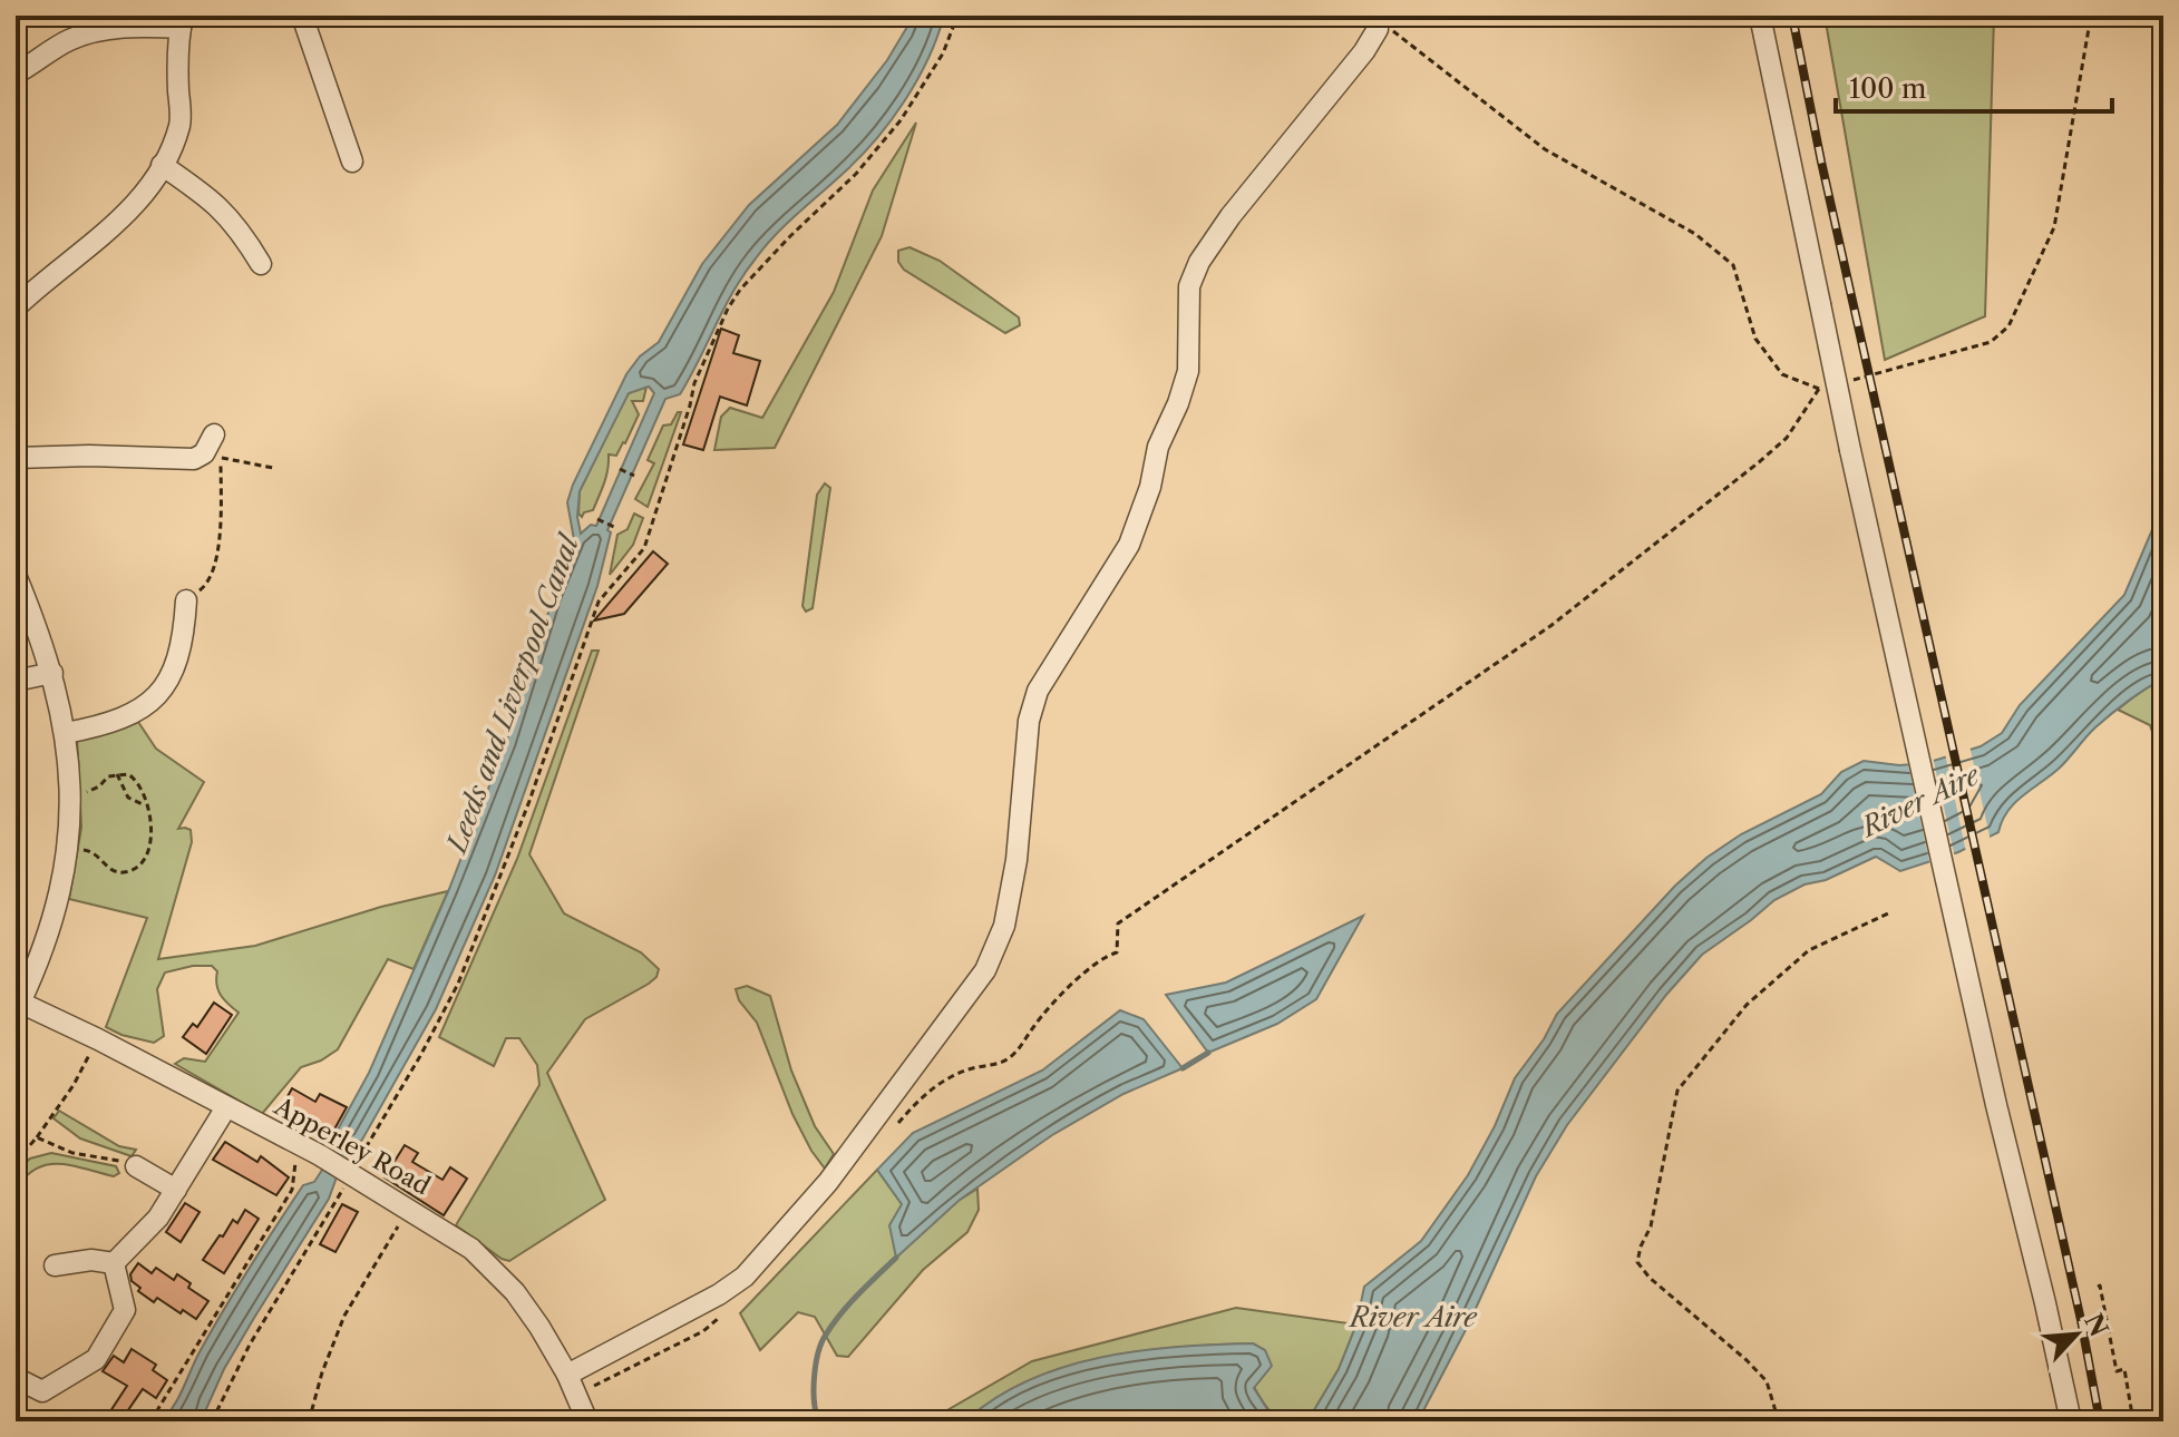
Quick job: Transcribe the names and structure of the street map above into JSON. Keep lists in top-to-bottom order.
{
  "streets": {
    "street": ["Apperley Road"]
  },
  "water": ["Leeds and Liverpool Canal", "River Aire"],
  "scale_bar": "100 m",
  "north": "top right"
}
